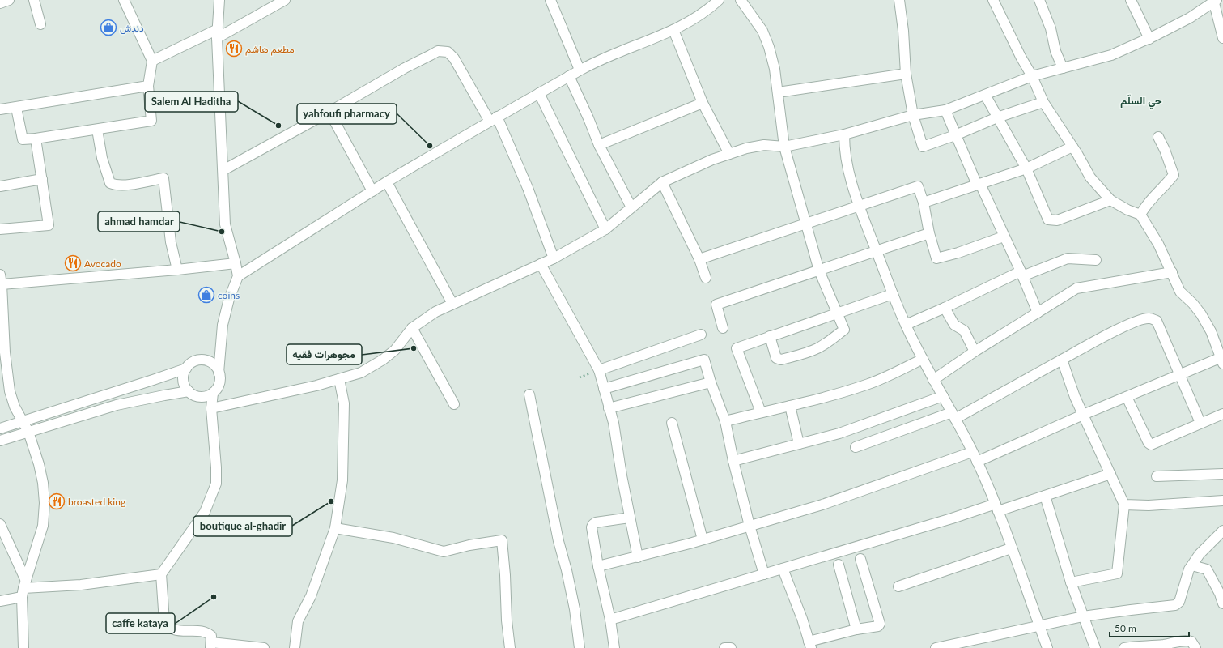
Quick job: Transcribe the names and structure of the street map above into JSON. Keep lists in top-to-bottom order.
{
  "districts": ["حي السلّم"],
  "places": {
    "shop": ["دندش", "coins"],
    "restaurant": ["مطعم هاشم", "Avocado", "broasted king"],
    "other": [
      "Salem Al Haditha",
      "yahfoufi pharmacy",
      "ahmad hamdar",
      "مجوهرات فقيه",
      "boutique al-ghadir",
      "caffe kataya"
    ]
  },
  "scale_bar": "50 m"
}
